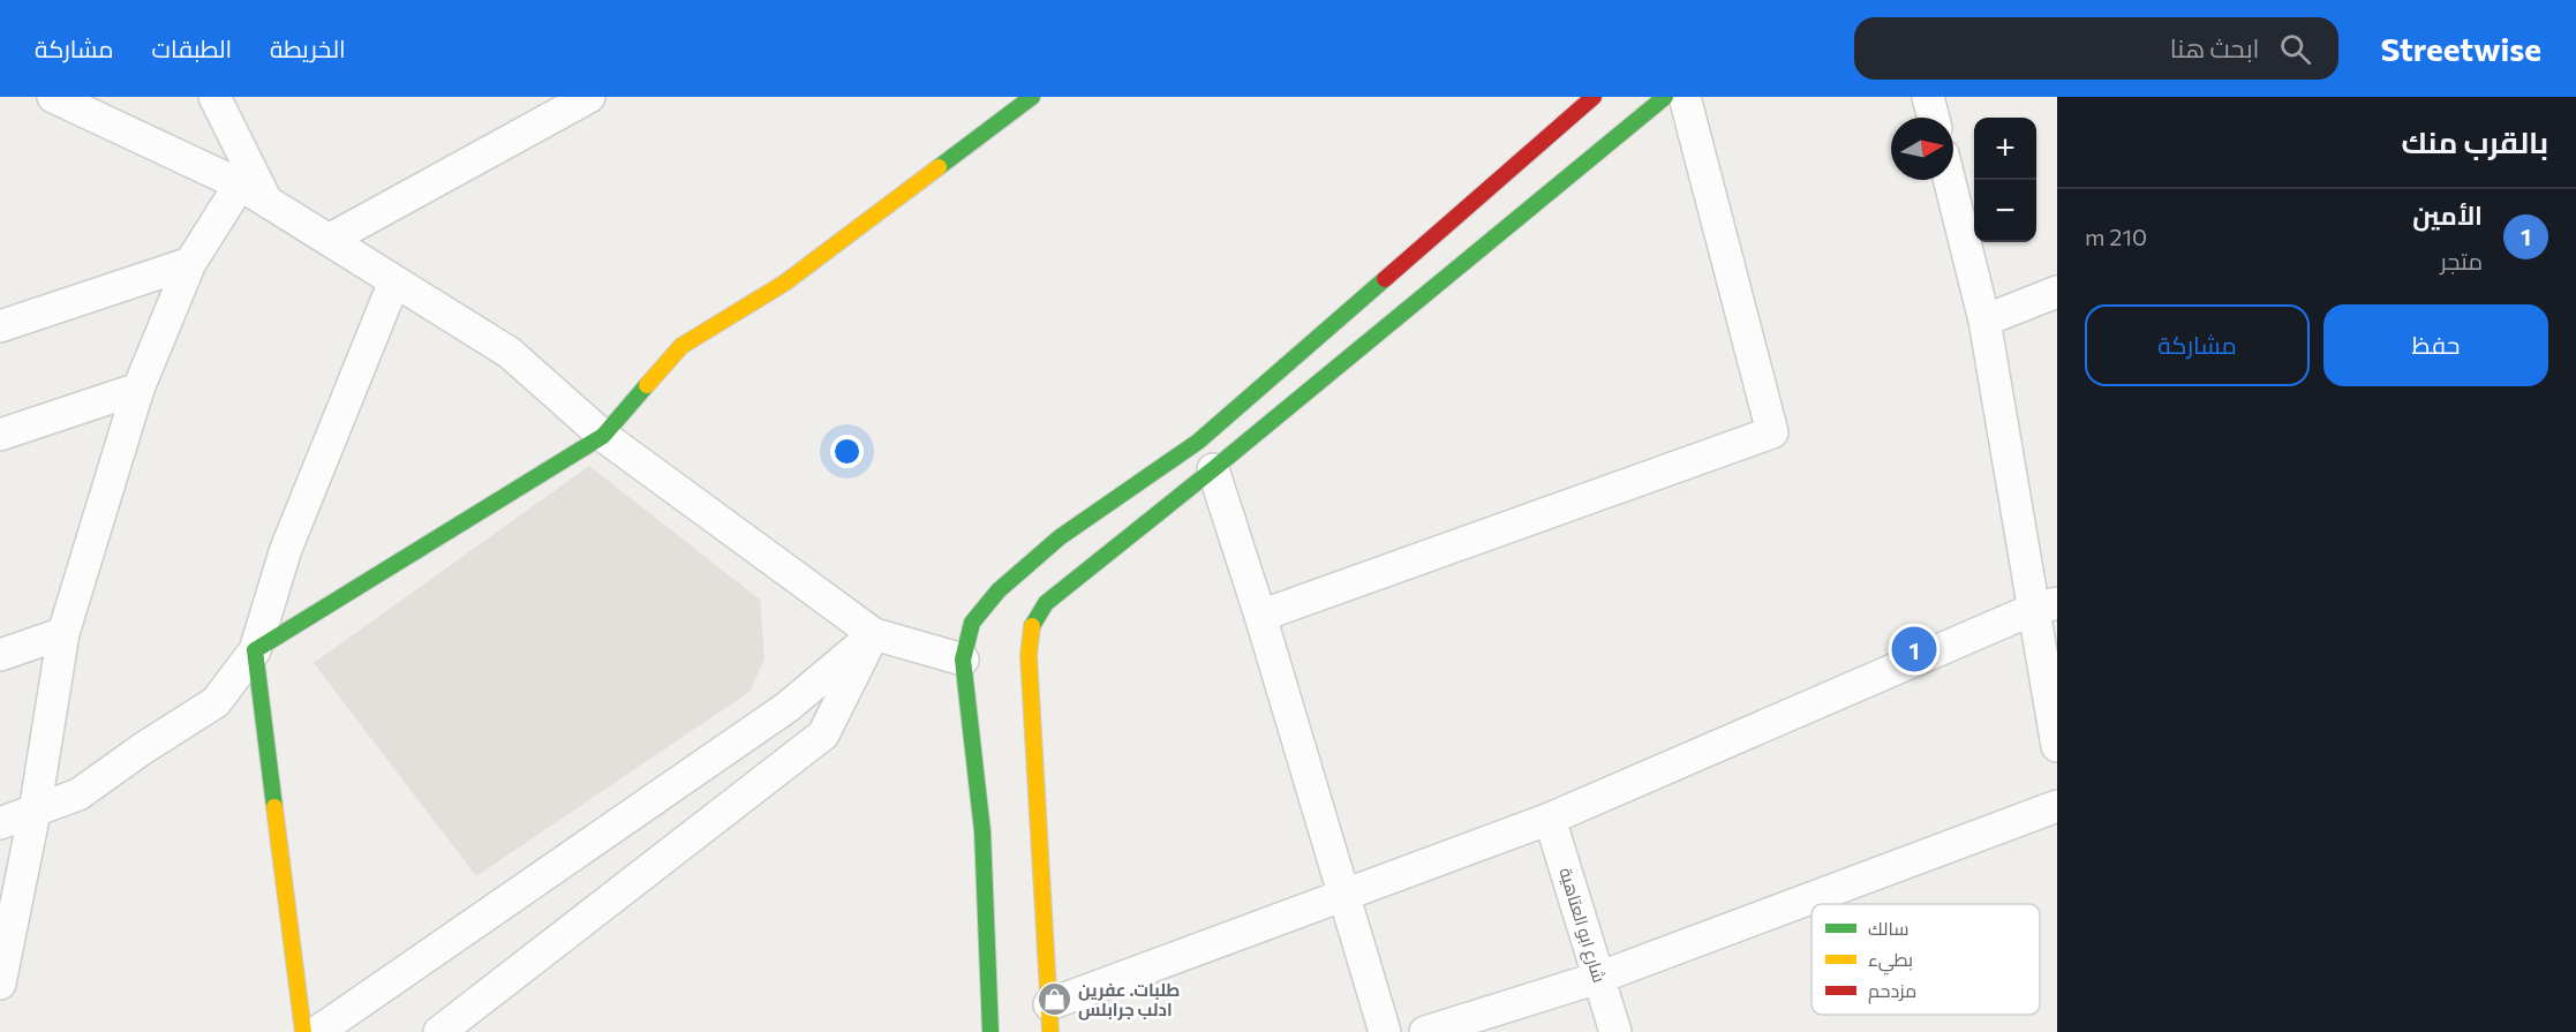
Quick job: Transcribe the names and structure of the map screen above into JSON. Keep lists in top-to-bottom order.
{
  "streets": {
    "street": ["شارع ابو العتاهية"]
  },
  "places": {
    "shop": ["طلبات. عفرين ادلب جرابلس"]
  },
  "legend": ["سالك", "بطيء", "مزدحم"],
  "north": "right",
  "page": {
    "header": "Streetwise",
    "search": "ابحث هنا",
    "nav": ["الخريطة", "الطبقات", "مشاركة"],
    "heading": "بالقرب منك",
    "map_buttons": ["+", "−"],
    "list": [
      {
        "mark": "1",
        "name": "الأمين",
        "note": "متجر",
        "value": "210 m"
      }
    ],
    "buttons": ["حفظ", "مشاركة"],
    "pins": "1"
  }
}
